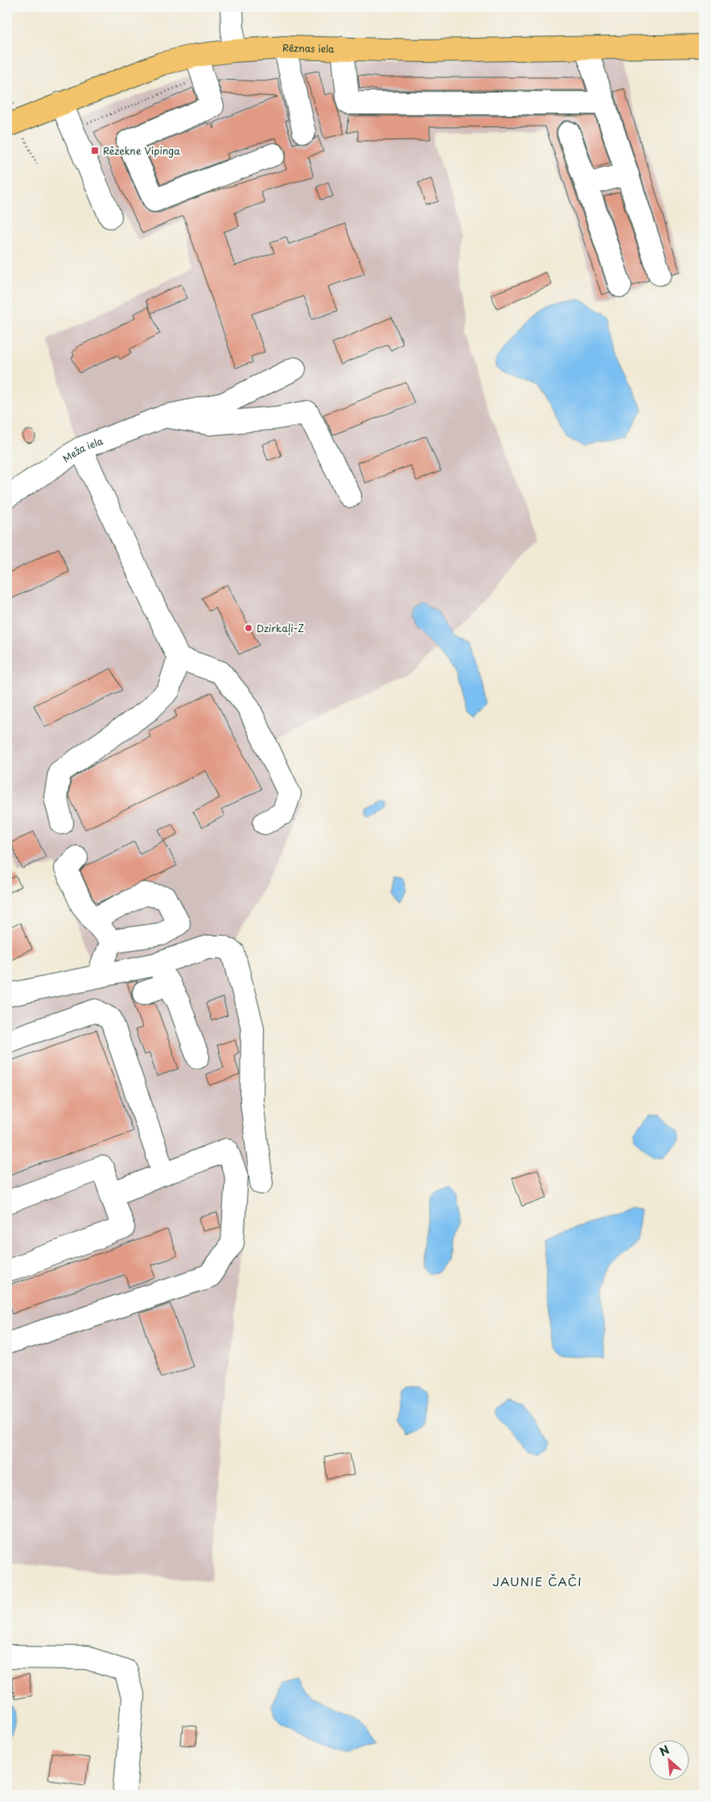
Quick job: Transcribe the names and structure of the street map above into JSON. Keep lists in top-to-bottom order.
{
  "streets": {
    "main road": ["Rēznas iela"],
    "street": ["Meža iela"]
  },
  "districts": ["JAUNIE ČAČI"],
  "places": {
    "transit": ["Rēzekne Vipinga"],
    "other": ["Dzirkaļi-Z"]
  },
  "north": "top left"
}
